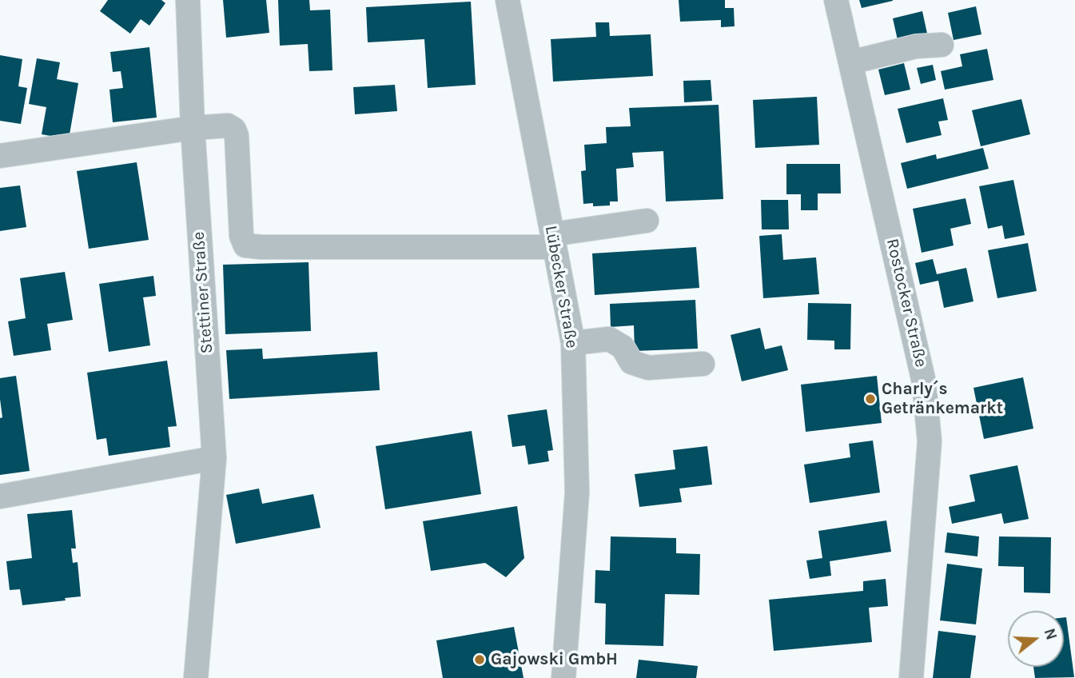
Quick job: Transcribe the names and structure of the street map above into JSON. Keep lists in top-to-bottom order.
{
  "streets": {
    "street": ["Lübecker Straße", "Stettiner Straße", "Rostocker Straße"]
  },
  "places": ["Charly´s Getränkemarkt", "Gajowski GmbH"],
  "north": "right"
}
